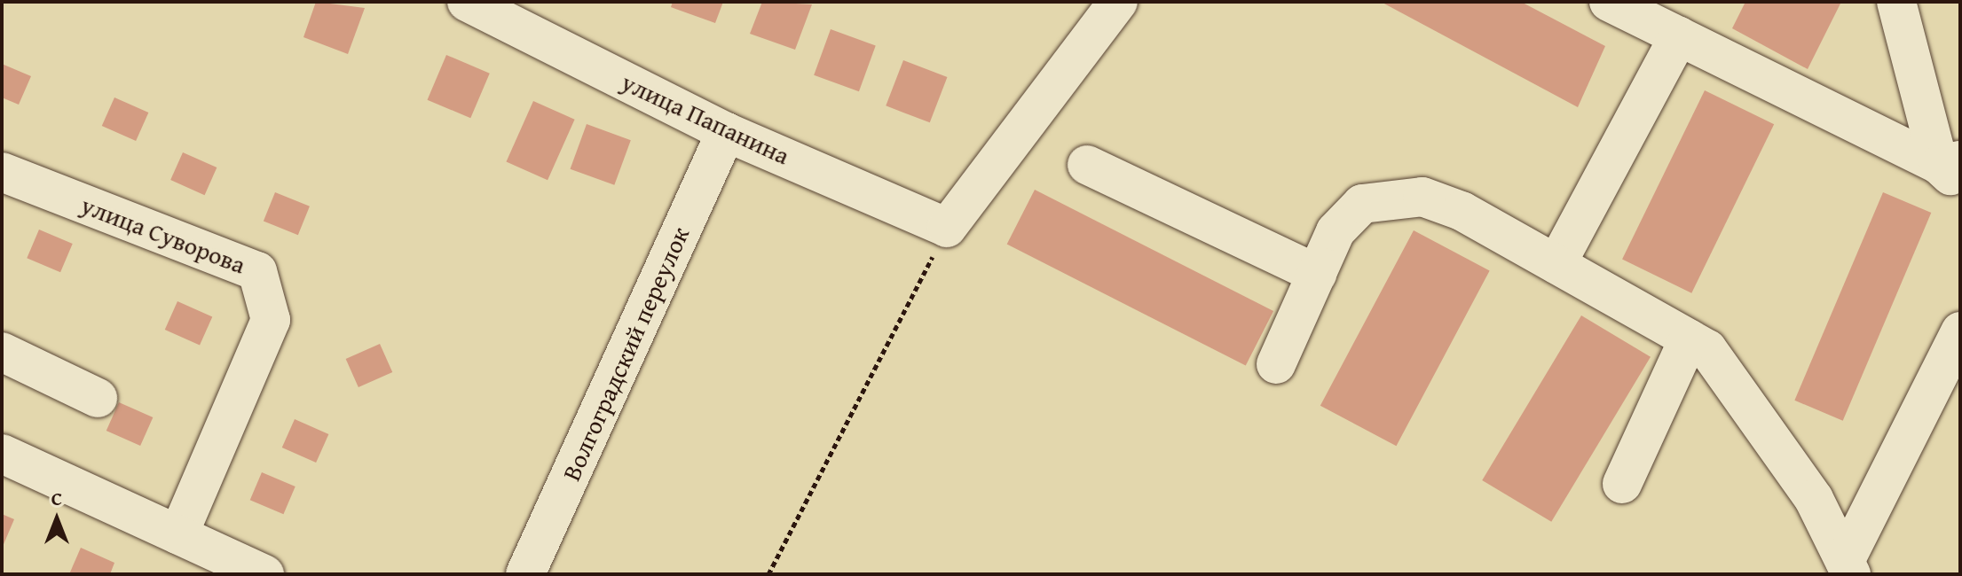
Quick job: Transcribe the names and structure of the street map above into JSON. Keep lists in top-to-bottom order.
{
  "streets": {
    "street": ["улица Папанина", "улица Суворова", "Волгоградский переулок"]
  },
  "crossings": [
    ["улица Папанина", "Волгоградский переулок"]
  ],
  "north": "top"
}
